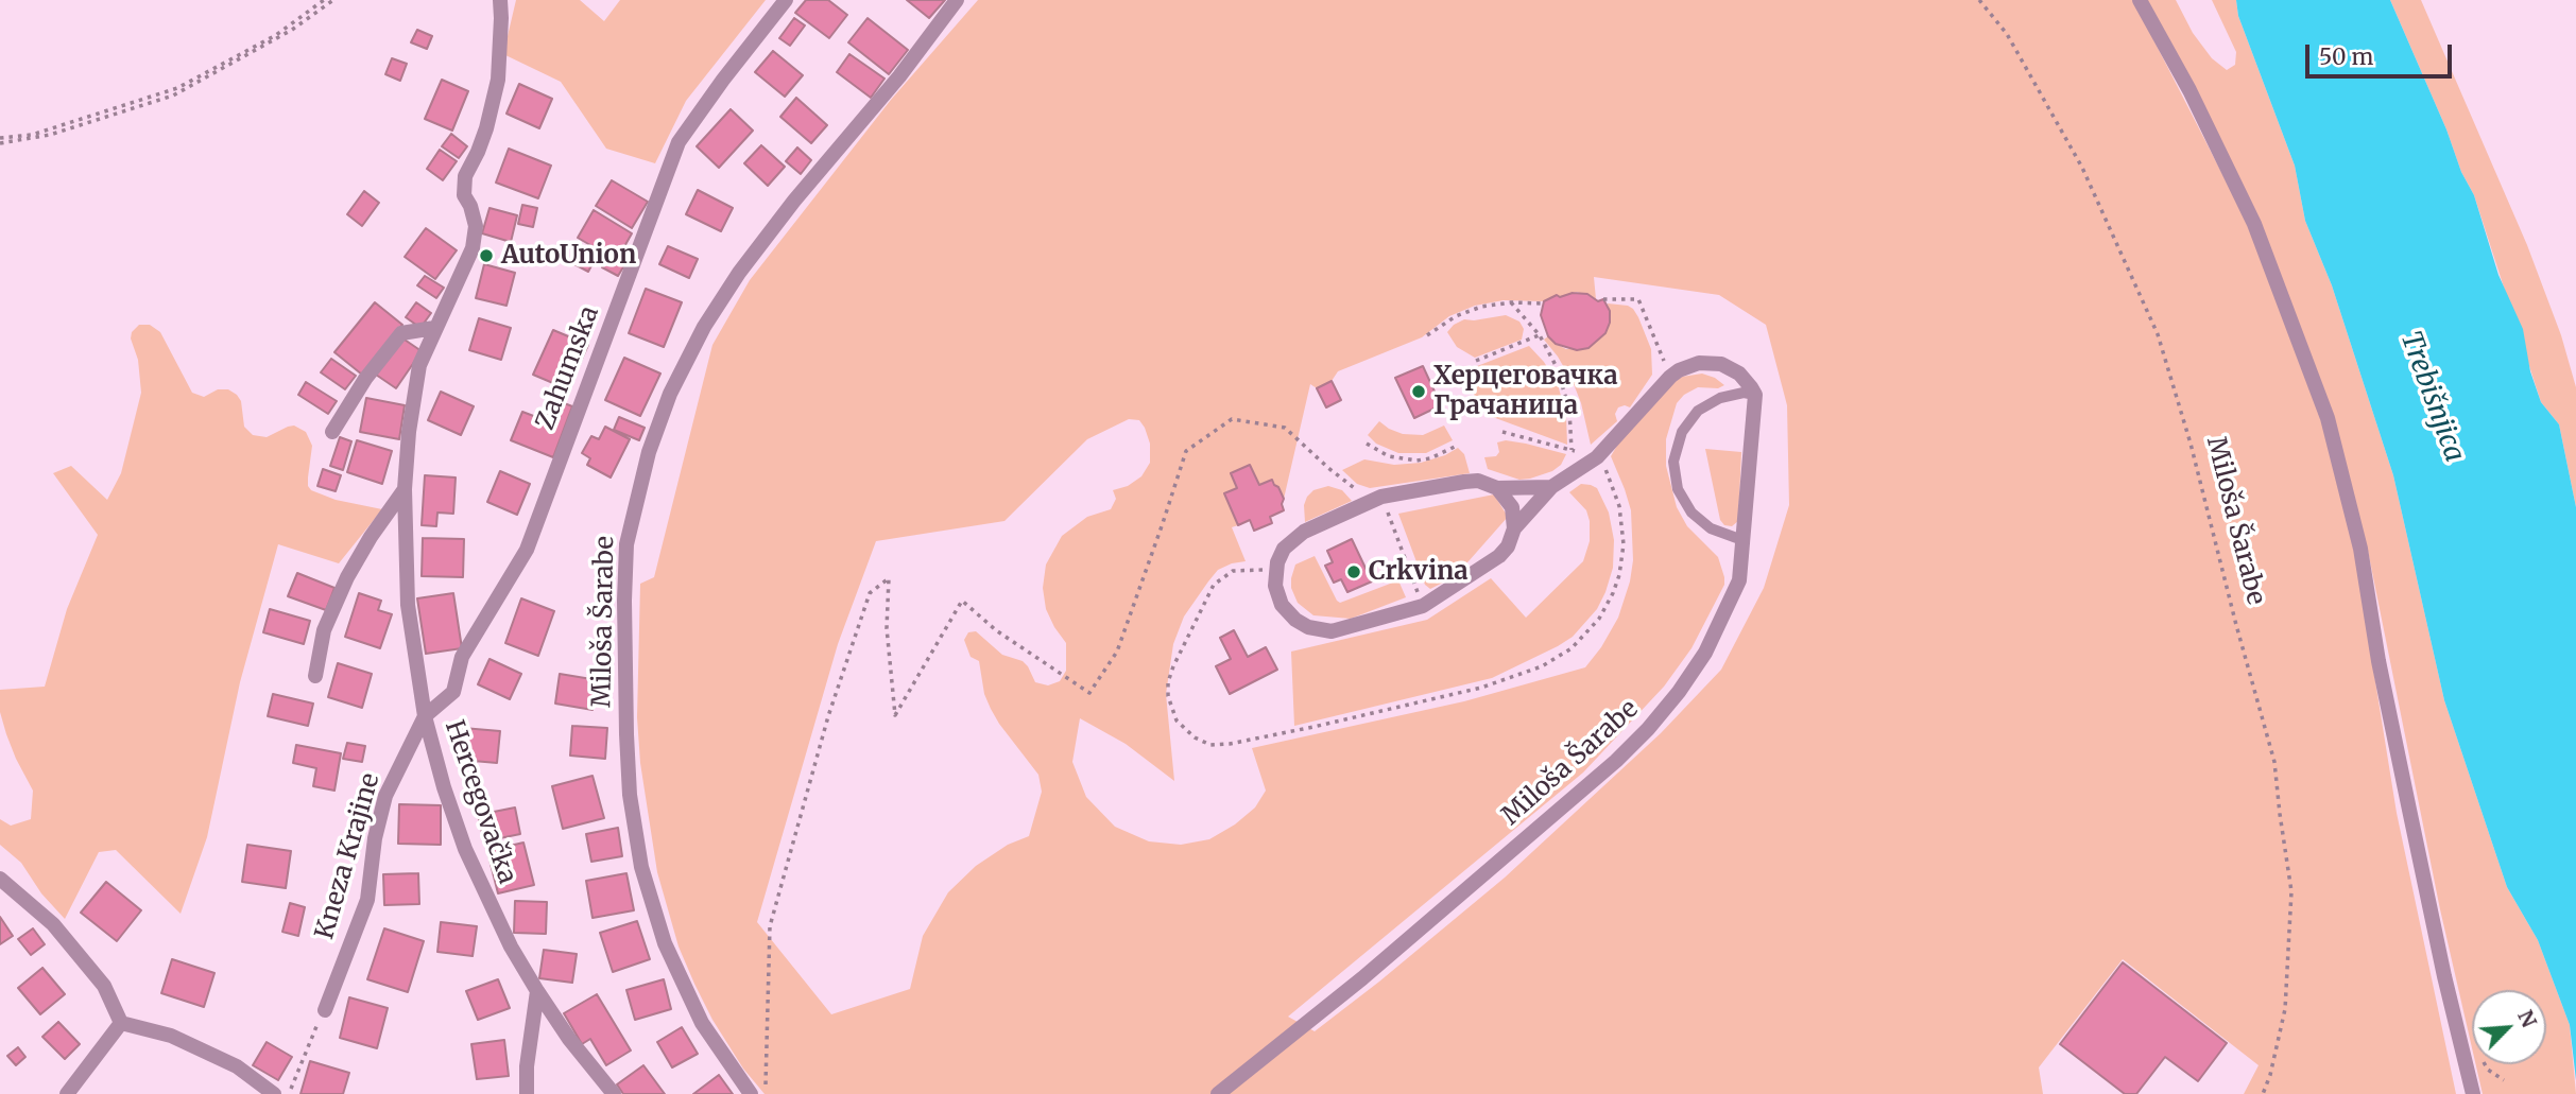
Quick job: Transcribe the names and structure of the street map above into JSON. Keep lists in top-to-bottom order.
{
  "streets": {
    "street": [
      "Zahumska",
      "Miloša Šarabe",
      "Hercegovačka",
      "Kneza Krajine"
    ]
  },
  "crossings": [
    ["Zahumska", "Hercegovačka"],
    ["Zahumska", "Kneza Krajine"],
    ["Hercegovačka", "Kneza Krajine"]
  ],
  "water": ["Trebišnjica"],
  "places": ["AutoUnion", "Херцеговачка Грачаница", "Crkvina"],
  "scale_bar": "50 m",
  "north": "top right"
}
